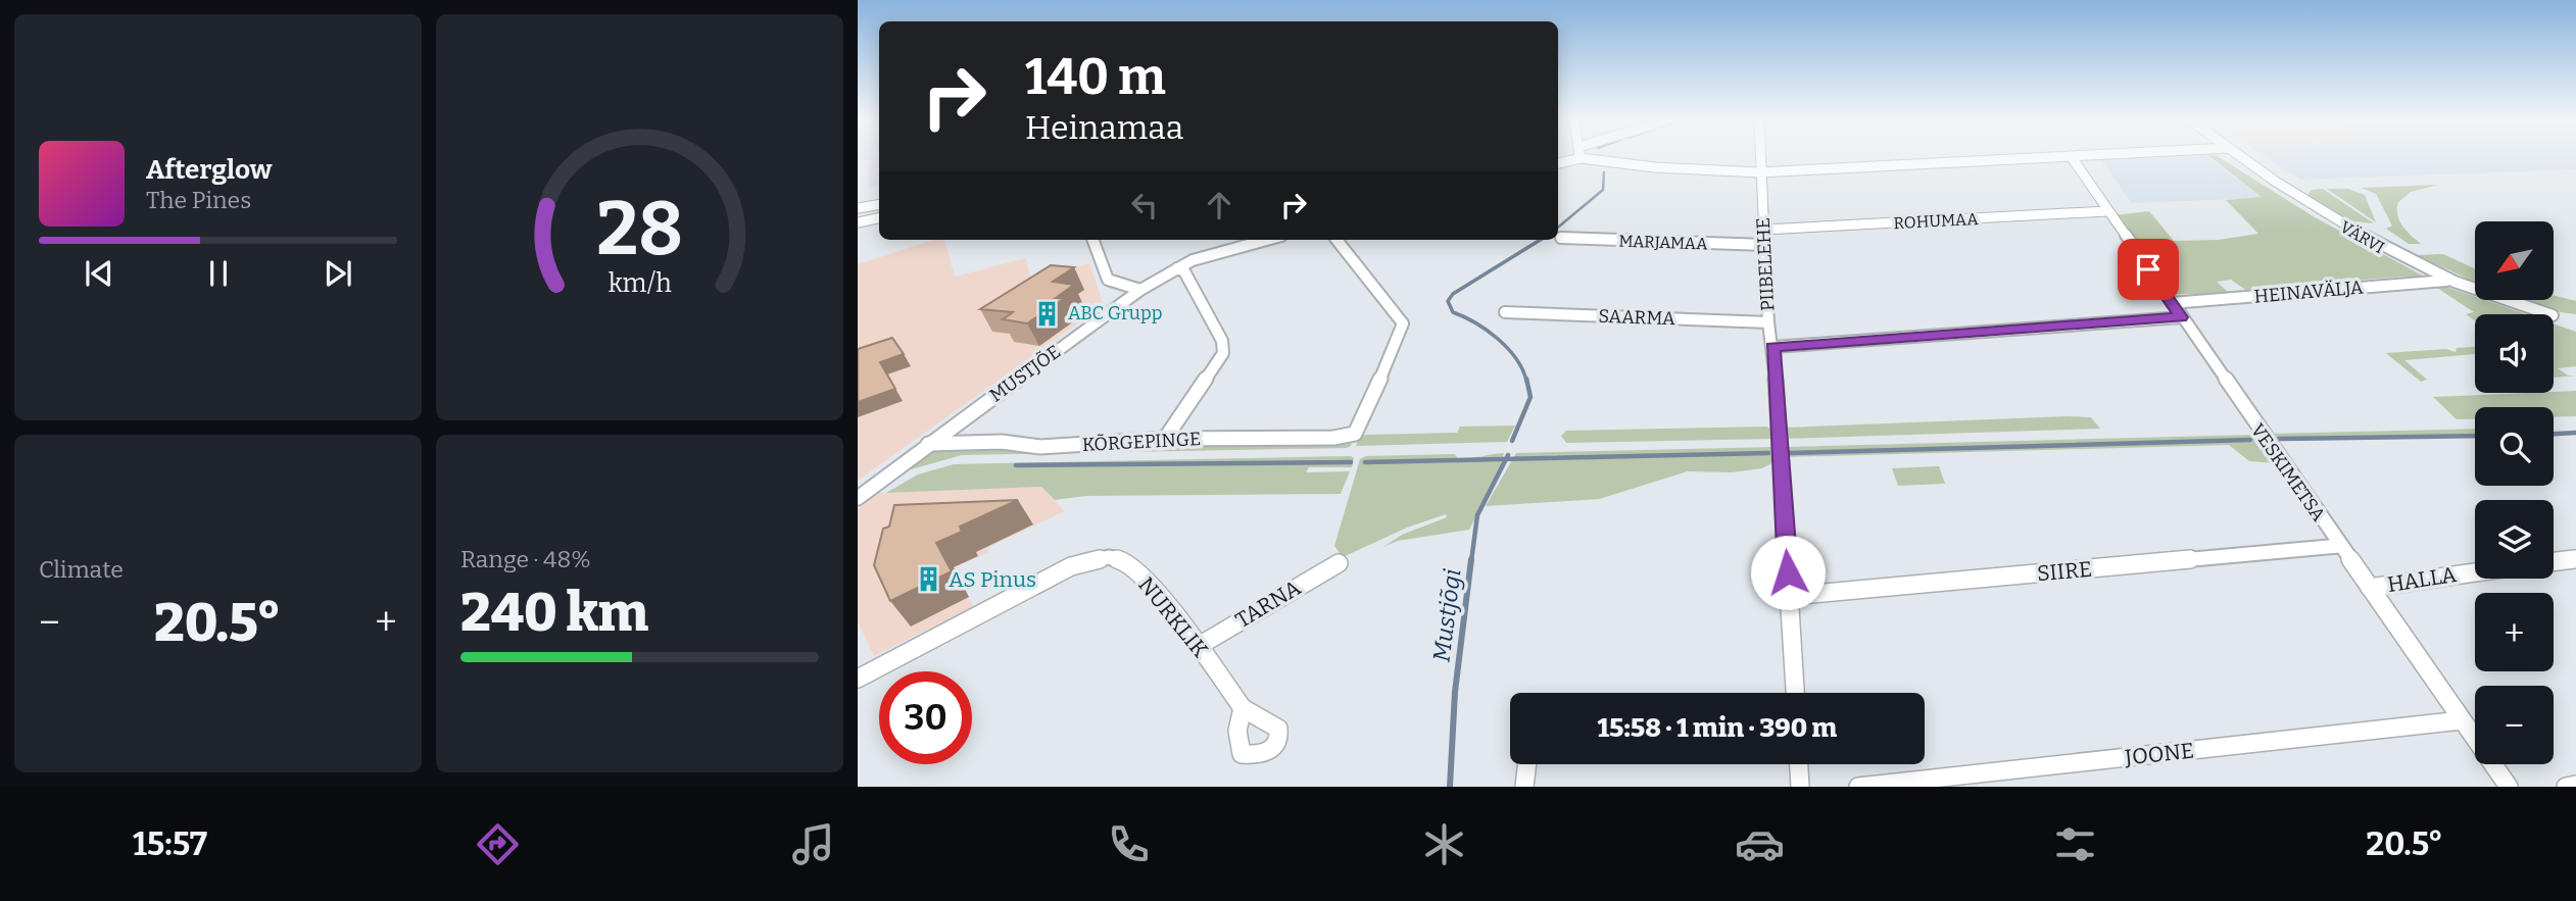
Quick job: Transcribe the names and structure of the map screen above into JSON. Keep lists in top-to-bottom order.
{
  "streets": {
    "street": [
      "ROHUMAA",
      "VÄRVI",
      "MARJAMAA",
      "PIIBELEHE",
      "HEINAVÄLJA",
      "SAARMA",
      "MUSTJÕE",
      "KÕRGEPINGE",
      "VESKIMETSA",
      "SIIRE",
      "HALLA",
      "TARNA",
      "NURKLIK",
      "JOONE"
    ]
  },
  "crossings": [
    ["ROHUMAA", "PIIBELEHE"],
    ["ROHUMAA", "VESKIMETSA"],
    ["VÄRVI", "HEINAVÄLJA"],
    ["MARJAMAA", "PIIBELEHE"],
    ["PIIBELEHE", "SAARMA"],
    ["PIIBELEHE", "SIIRE"],
    ["HEINAVÄLJA", "VESKIMETSA"],
    ["MUSTJÕE", "KÕRGEPINGE"],
    ["VESKIMETSA", "SIIRE"],
    ["VESKIMETSA", "HALLA"],
    ["VESKIMETSA", "JOONE"],
    ["TARNA", "NURKLIK"]
  ],
  "water": ["Mustjõgi"],
  "places": {
    "building": ["ABC Grupp", "AS Pinus"]
  },
  "north": "bottom left",
  "page": {
    "turn": ["140 m", "Heinamaa"],
    "song": ["Afterglow", "The Pines"],
    "map_buttons": ["+", "−"],
    "tile": [
      "Climate",
      ["Range · 48%", "240 km"]
    ],
    "heat": ["−", "20.5°", "+"],
    "limit": "30",
    "trip": "15:58 · 1 min · 390 m",
    "tabs": ["15:57", "20.5°"],
    "gauge": ["28", "km/h"]
  }
}
